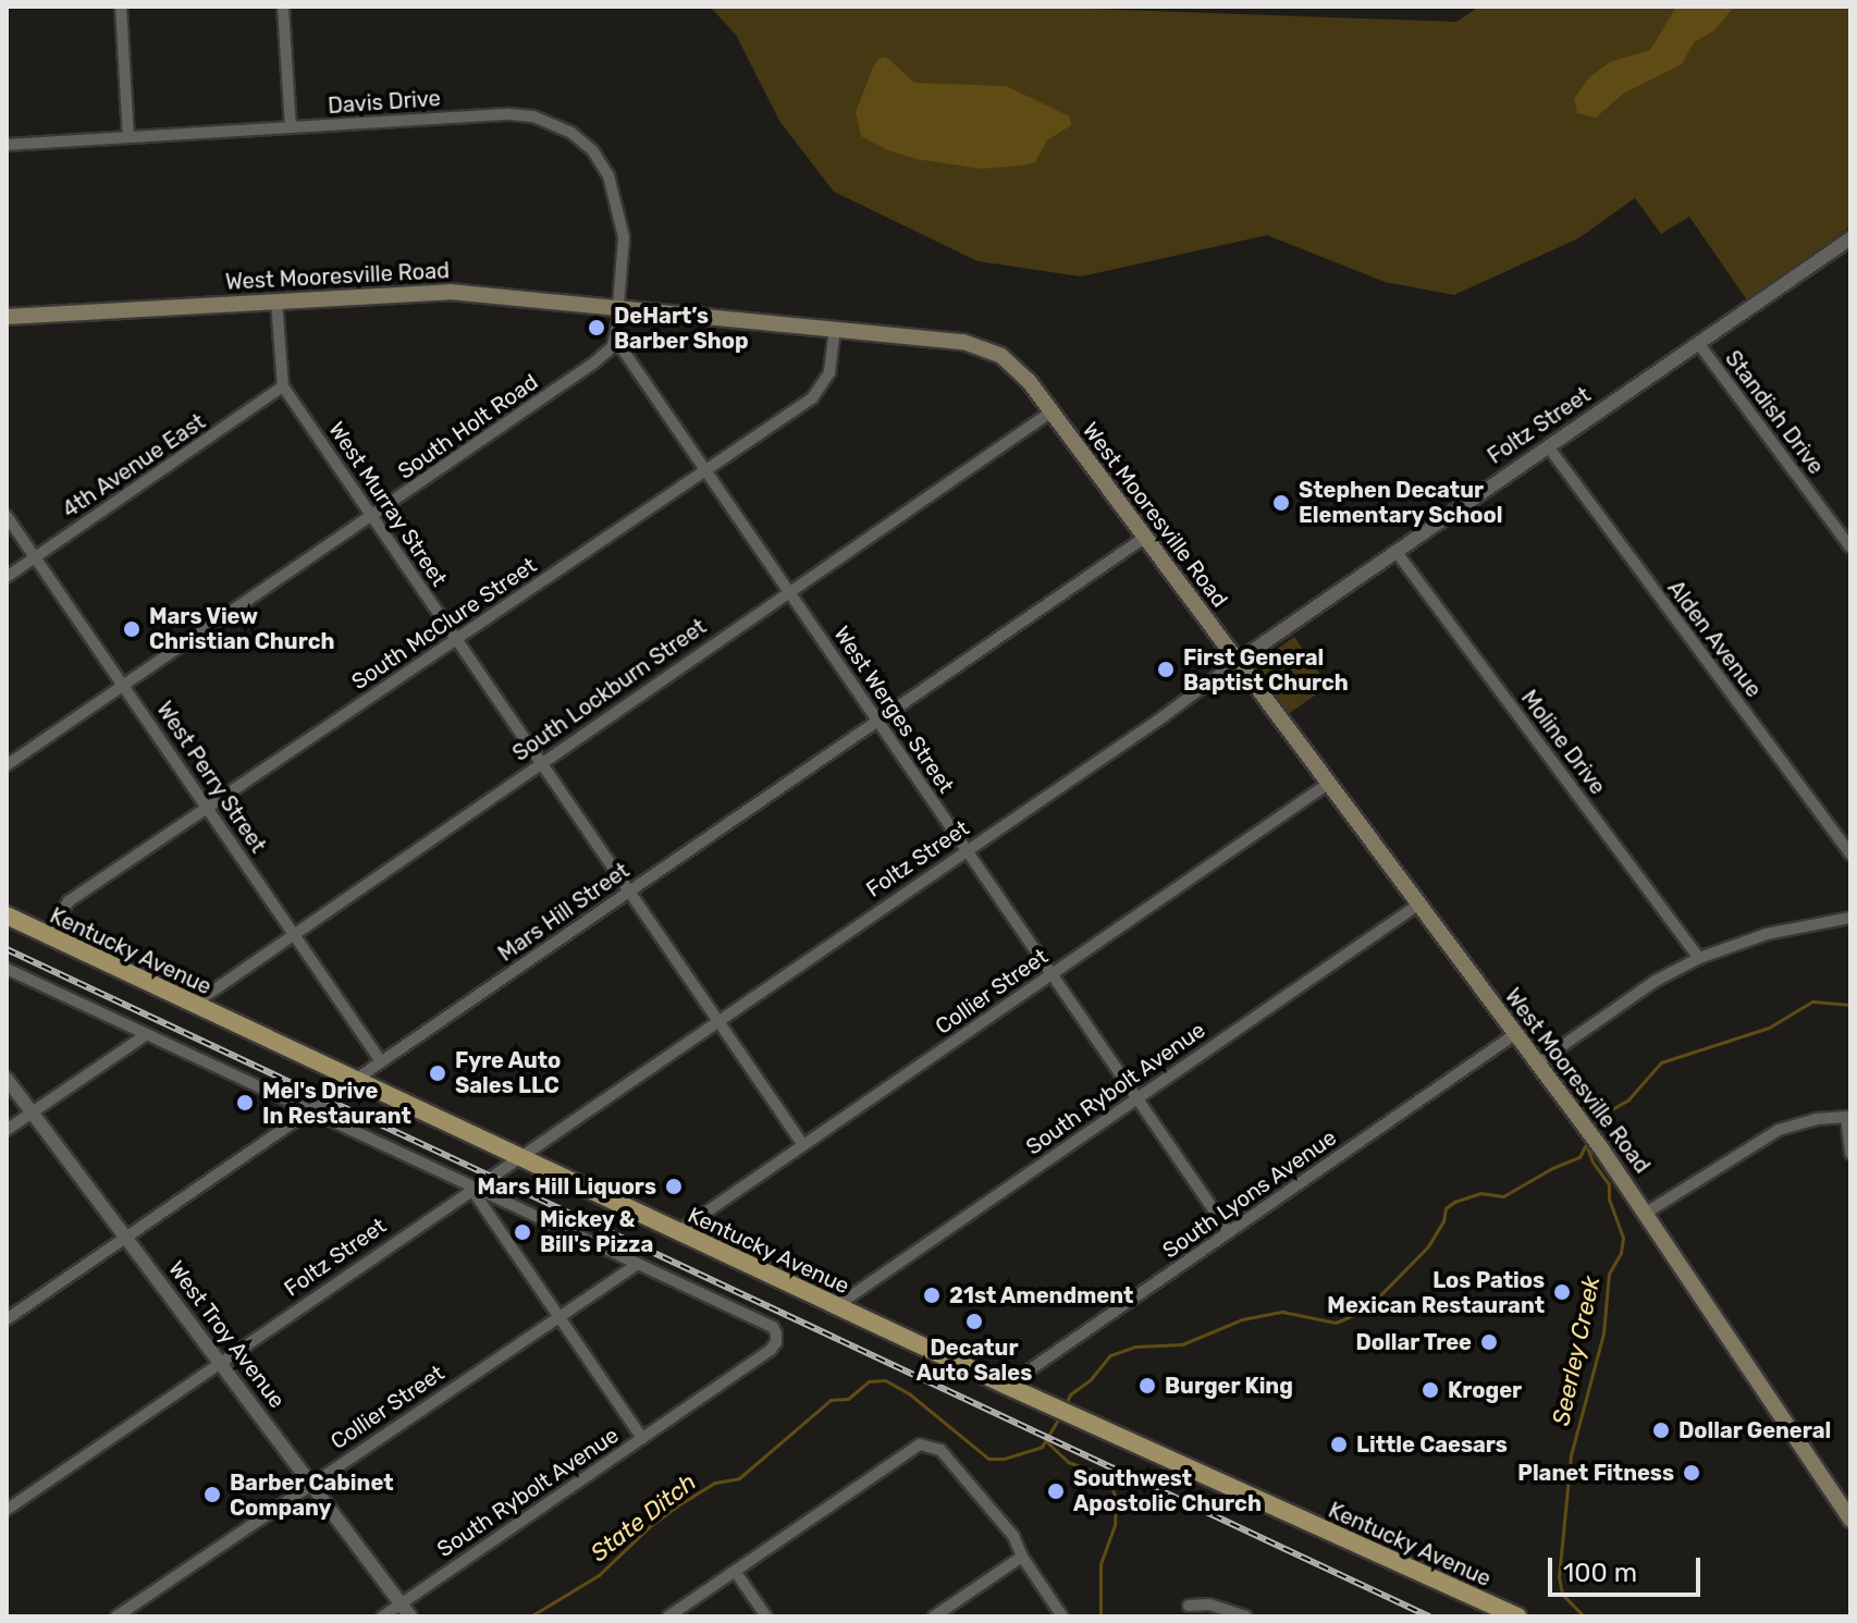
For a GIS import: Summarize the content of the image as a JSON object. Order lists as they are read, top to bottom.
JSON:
{
  "streets": {
    "main road": ["West Mooresville Road", "Kentucky Avenue"],
    "street": [
      "Davis Drive",
      "Standish Drive",
      "Foltz Street",
      "South Holt Road",
      "4th Avenue East",
      "West Murray Street",
      "South McClure Street",
      "Alden Avenue",
      "South Lockburn Street",
      "West Werges Street",
      "Moline Drive",
      "West Perry Street",
      "Mars Hill Street",
      "Collier Street",
      "South Rybolt Avenue",
      "South Lyons Avenue",
      "West Troy Avenue"
    ]
  },
  "crossings": [
    ["Davis Drive", "West Mooresville Road"],
    ["West Mooresville Road", "Foltz Street"],
    ["West Mooresville Road", "West Murray Street"],
    ["West Mooresville Road", "South McClure Street"],
    ["West Mooresville Road", "South Lockburn Street"],
    ["West Mooresville Road", "Mars Hill Street"],
    ["West Mooresville Road", "Collier Street"],
    ["West Mooresville Road", "South Rybolt Avenue"],
    ["West Mooresville Road", "South Lyons Avenue"],
    ["Standish Drive", "Foltz Street"],
    ["Foltz Street", "West Murray Street"],
    ["Foltz Street", "Alden Avenue"],
    ["Foltz Street", "West Werges Street"],
    ["Foltz Street", "Moline Drive"],
    ["Foltz Street", "Kentucky Avenue"],
    ["Foltz Street", "West Troy Avenue"],
    ["South Holt Road", "West Murray Street"],
    ["South Holt Road", "West Werges Street"],
    ["South Holt Road", "West Perry Street"],
    ["4th Avenue East", "West Murray Street"],
    ["4th Avenue East", "West Perry Street"],
    ["West Murray Street", "South McClure Street"],
    ["West Murray Street", "South Lockburn Street"],
    ["West Murray Street", "Mars Hill Street"],
    ["West Murray Street", "Collier Street"],
    ["South McClure Street", "West Werges Street"],
    ["South McClure Street", "West Perry Street"],
    ["South McClure Street", "Kentucky Avenue"],
    ["South Lockburn Street", "West Werges Street"],
    ["South Lockburn Street", "West Perry Street"],
    ["South Lockburn Street", "Kentucky Avenue"],
    ["West Werges Street", "Mars Hill Street"],
    ["West Werges Street", "Collier Street"],
    ["West Werges Street", "South Rybolt Avenue"],
    ["West Werges Street", "South Lyons Avenue"],
    ["West Perry Street", "Mars Hill Street"],
    ["Mars Hill Street", "Kentucky Avenue"],
    ["Mars Hill Street", "West Troy Avenue"],
    ["Kentucky Avenue", "Collier Street"],
    ["Kentucky Avenue", "South Rybolt Avenue"],
    ["Kentucky Avenue", "South Lyons Avenue"],
    ["Collier Street", "South Rybolt Avenue"],
    ["Collier Street", "West Troy Avenue"],
    ["South Rybolt Avenue", "West Troy Avenue"]
  ],
  "water": ["Seerley Creek", "State Ditch"],
  "places": [
    "DeHart’s Barber Shop",
    "Stephen Decatur Elementary School",
    "Mars View Christian Church",
    "First General Baptist Church",
    "Fyre Auto Sales LLC",
    "Mel's Drive In Restaurant",
    "Mars Hill Liquors",
    "Mickey & Bill's Pizza",
    "Los Patios Mexican Restaurant",
    "21st Amendment",
    "Decatur Auto Sales",
    "Dollar Tree",
    "Burger King",
    "Kroger",
    "Dollar General",
    "Little Caesars",
    "Planet Fitness",
    "Southwest Apostolic Church",
    "Barber Cabinet Company"
  ],
  "scale_bar": "100 m"
}
